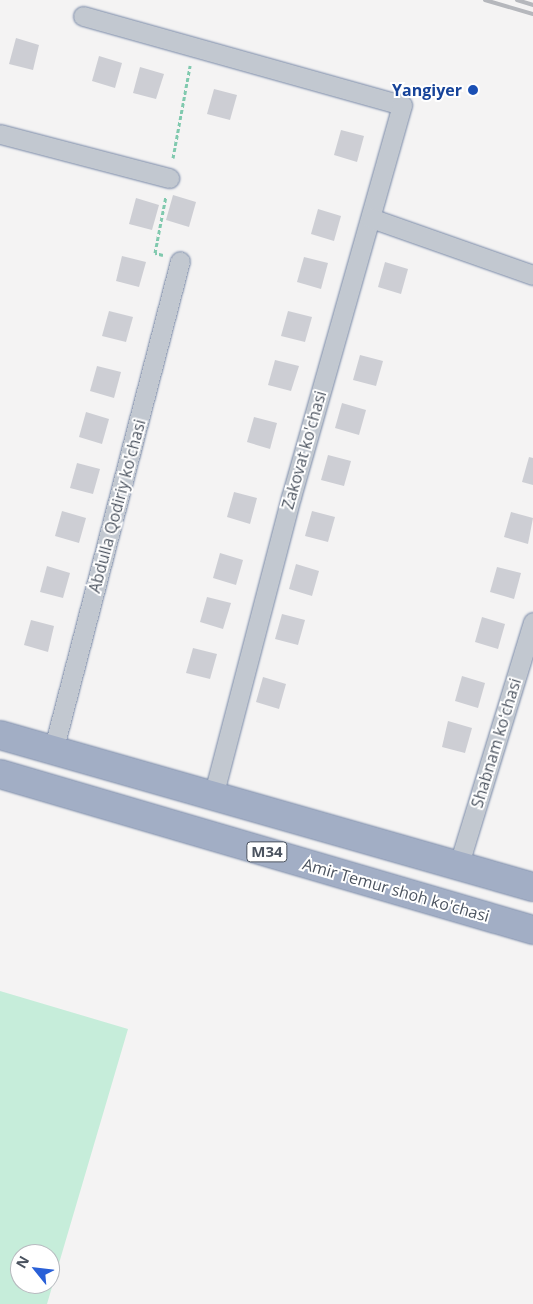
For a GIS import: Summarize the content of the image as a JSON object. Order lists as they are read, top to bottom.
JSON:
{
  "streets": {
    "highway": ["M34", "Amir Temur shoh ko'chasi"],
    "street": ["Zakovat ko'chasi", "Abdulla Qodiriy ko'chasi", "Shabnam koʻchasi"]
  },
  "crossings": [
    ["Zakovat ko'chasi", "M34"],
    ["Abdulla Qodiriy ko'chasi", "M34"],
    ["Shabnam koʻchasi", "M34"]
  ],
  "places": ["Yangiyer"],
  "north": "top left"
}
